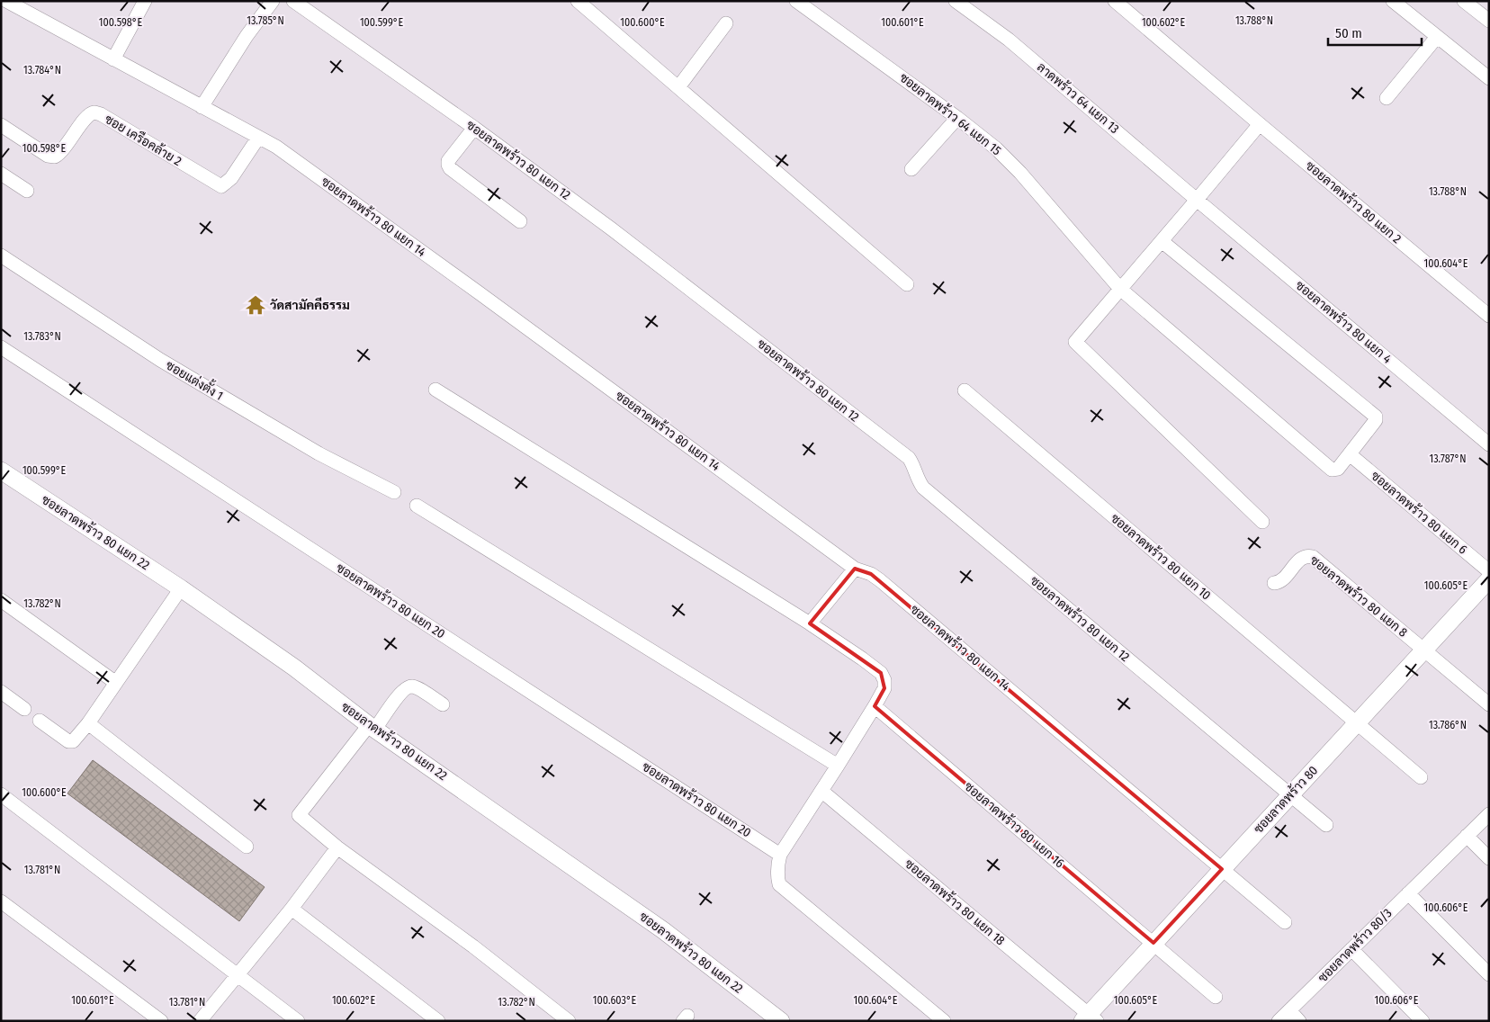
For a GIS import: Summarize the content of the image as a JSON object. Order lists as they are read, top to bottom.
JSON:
{
  "streets": {
    "street": [
      "ลาดพร้าว 64 แยก 13",
      "ซอยลาดพร้าว 64 แยก 15",
      "ซอย เครือคล้าย 2",
      "ซอยลาดพร้าว 80 แยก 12",
      "ซอยลาดพร้าว 80 แยก 2",
      "ซอยลาดพร้าว 80 แยก 14",
      "ซอยลาดพร้าว 80 แยก 4",
      "ซอยแต่งตั้ง 1",
      "ซอยลาดพร้าว 80 แยก 6",
      "ซอยลาดพร้าว 80 แยก 22",
      "ซอยลาดพร้าว 80 แยก 10",
      "ซอยลาดพร้าว 80 แยก 8",
      "ซอยลาดพร้าว 80 แยก 20",
      "ซอยลาดพร้าว 80",
      "ซอยลาดพร้าว 80 แยก 16",
      "ซอยลาดพร้าว 80 แยก 18",
      "ซอยลาดพร้าว 80/3"
    ]
  },
  "crossings": [
    ["ลาดพร้าว 64 แยก 13", "ซอยลาดพร้าว 80 แยก 4"],
    ["ซอยลาดพร้าว 64 แยก 15", "ซอยลาดพร้าว 80 แยก 6"],
    ["ซอย เครือคล้าย 2", "ซอยลาดพร้าว 80 แยก 14"],
    ["ซอยลาดพร้าว 80 แยก 12", "ซอยลาดพร้าว 80"],
    ["ซอยลาดพร้าว 80 แยก 14", "ซอยลาดพร้าว 80"],
    ["ซอยลาดพร้าว 80 แยก 10", "ซอยลาดพร้าว 80"],
    ["ซอยลาดพร้าว 80 แยก 8", "ซอยลาดพร้าว 80"],
    ["ซอยลาดพร้าว 80", "ซอยลาดพร้าว 80 แยก 16"],
    ["ซอยลาดพร้าว 80", "ซอยลาดพร้าว 80 แยก 18"]
  ],
  "places": {
    "temple": ["วัดสามัคคีธรรม"]
  },
  "scale_bar": "50 m",
  "coordinates": [
    "13.788°N",
    "13.785°N",
    "100.598°E",
    "100.600°E",
    "100.601°E",
    "100.602°E",
    "100.599°E",
    "13.784°N",
    "100.604°E",
    "13.783°N",
    "13.787°N",
    "100.605°E",
    "13.782°N",
    "13.786°N",
    "13.781°N",
    "100.606°E",
    "100.603°E"
  ]
}
